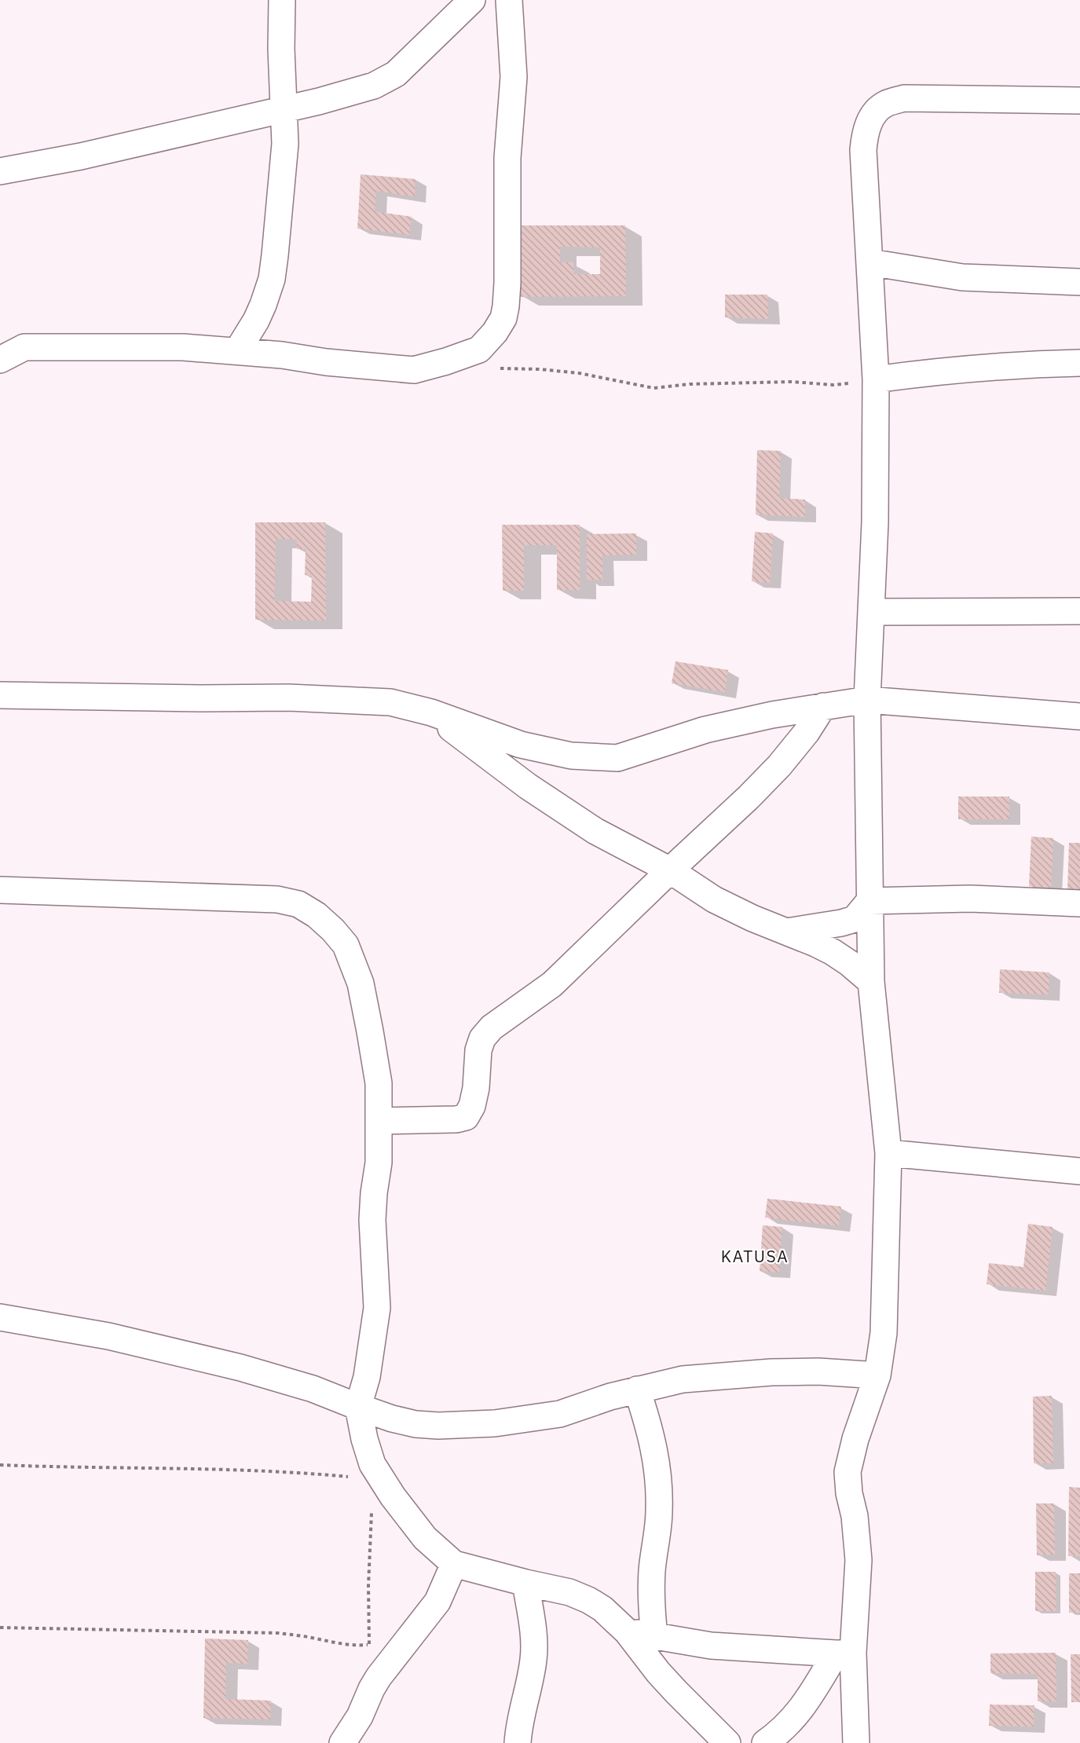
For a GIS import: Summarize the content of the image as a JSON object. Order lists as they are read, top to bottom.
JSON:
{
  "districts": ["KATUSA"]
}
